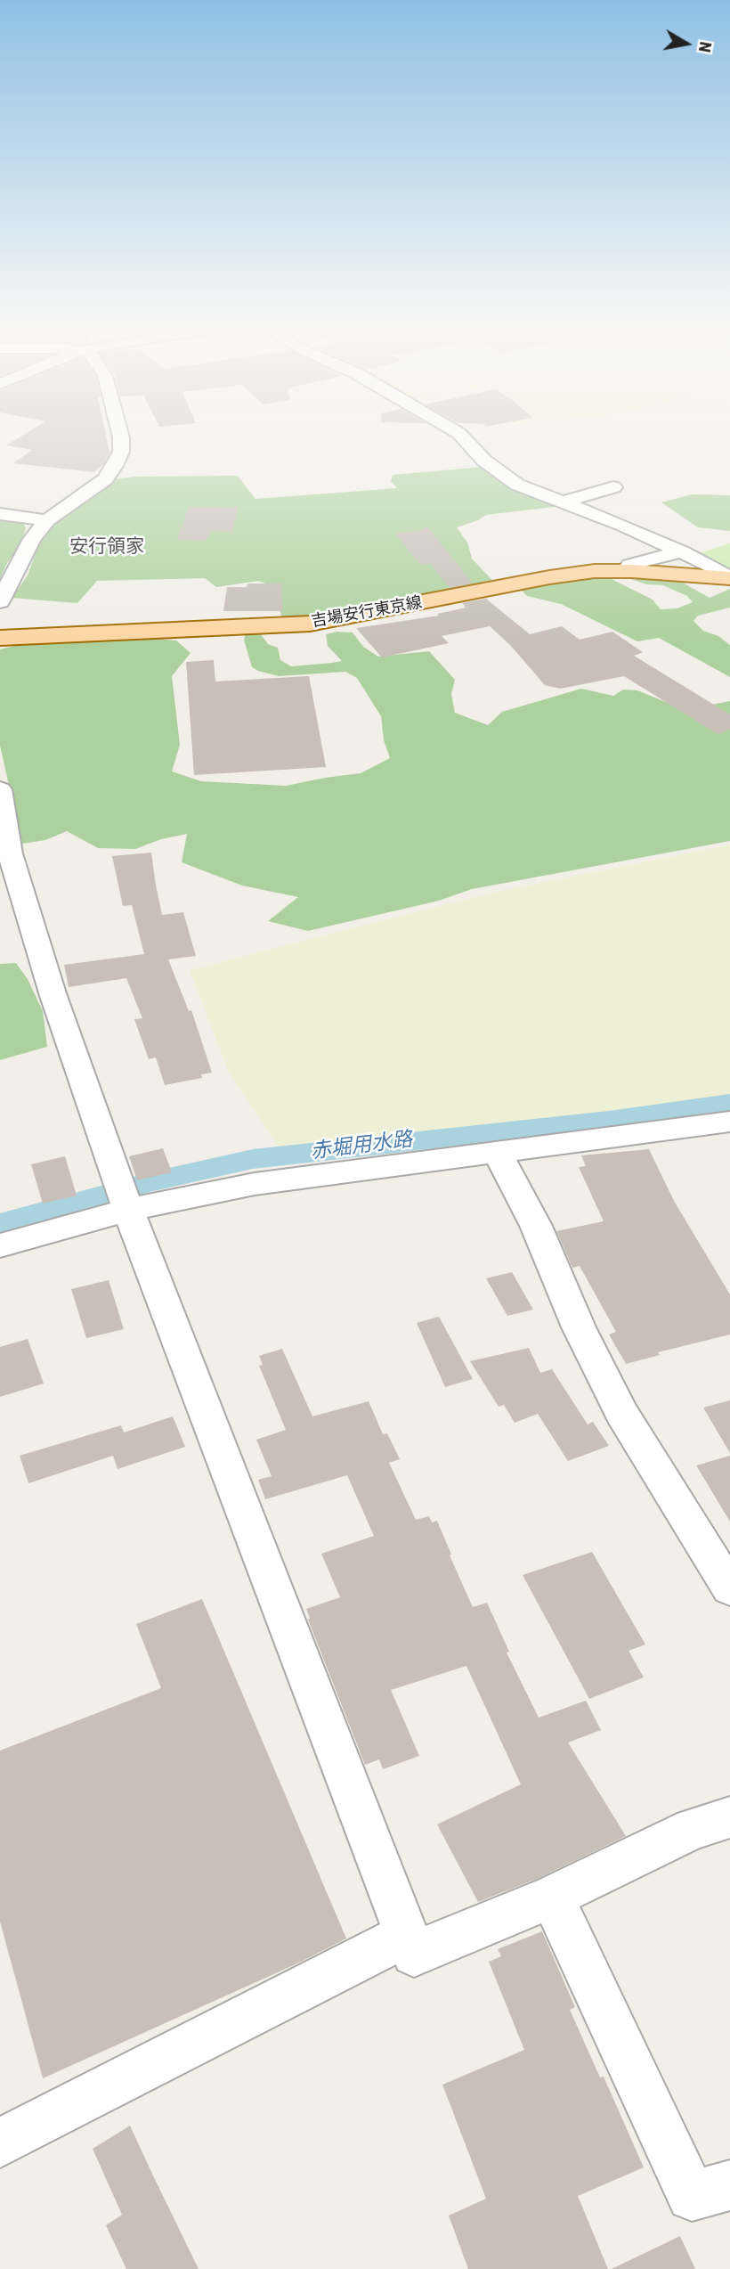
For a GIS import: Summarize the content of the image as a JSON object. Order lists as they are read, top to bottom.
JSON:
{
  "streets": {
    "main road": ["吉場安行東京線"]
  },
  "districts": ["安行領家"],
  "water": ["赤堀用水路"],
  "north": "right"
}
